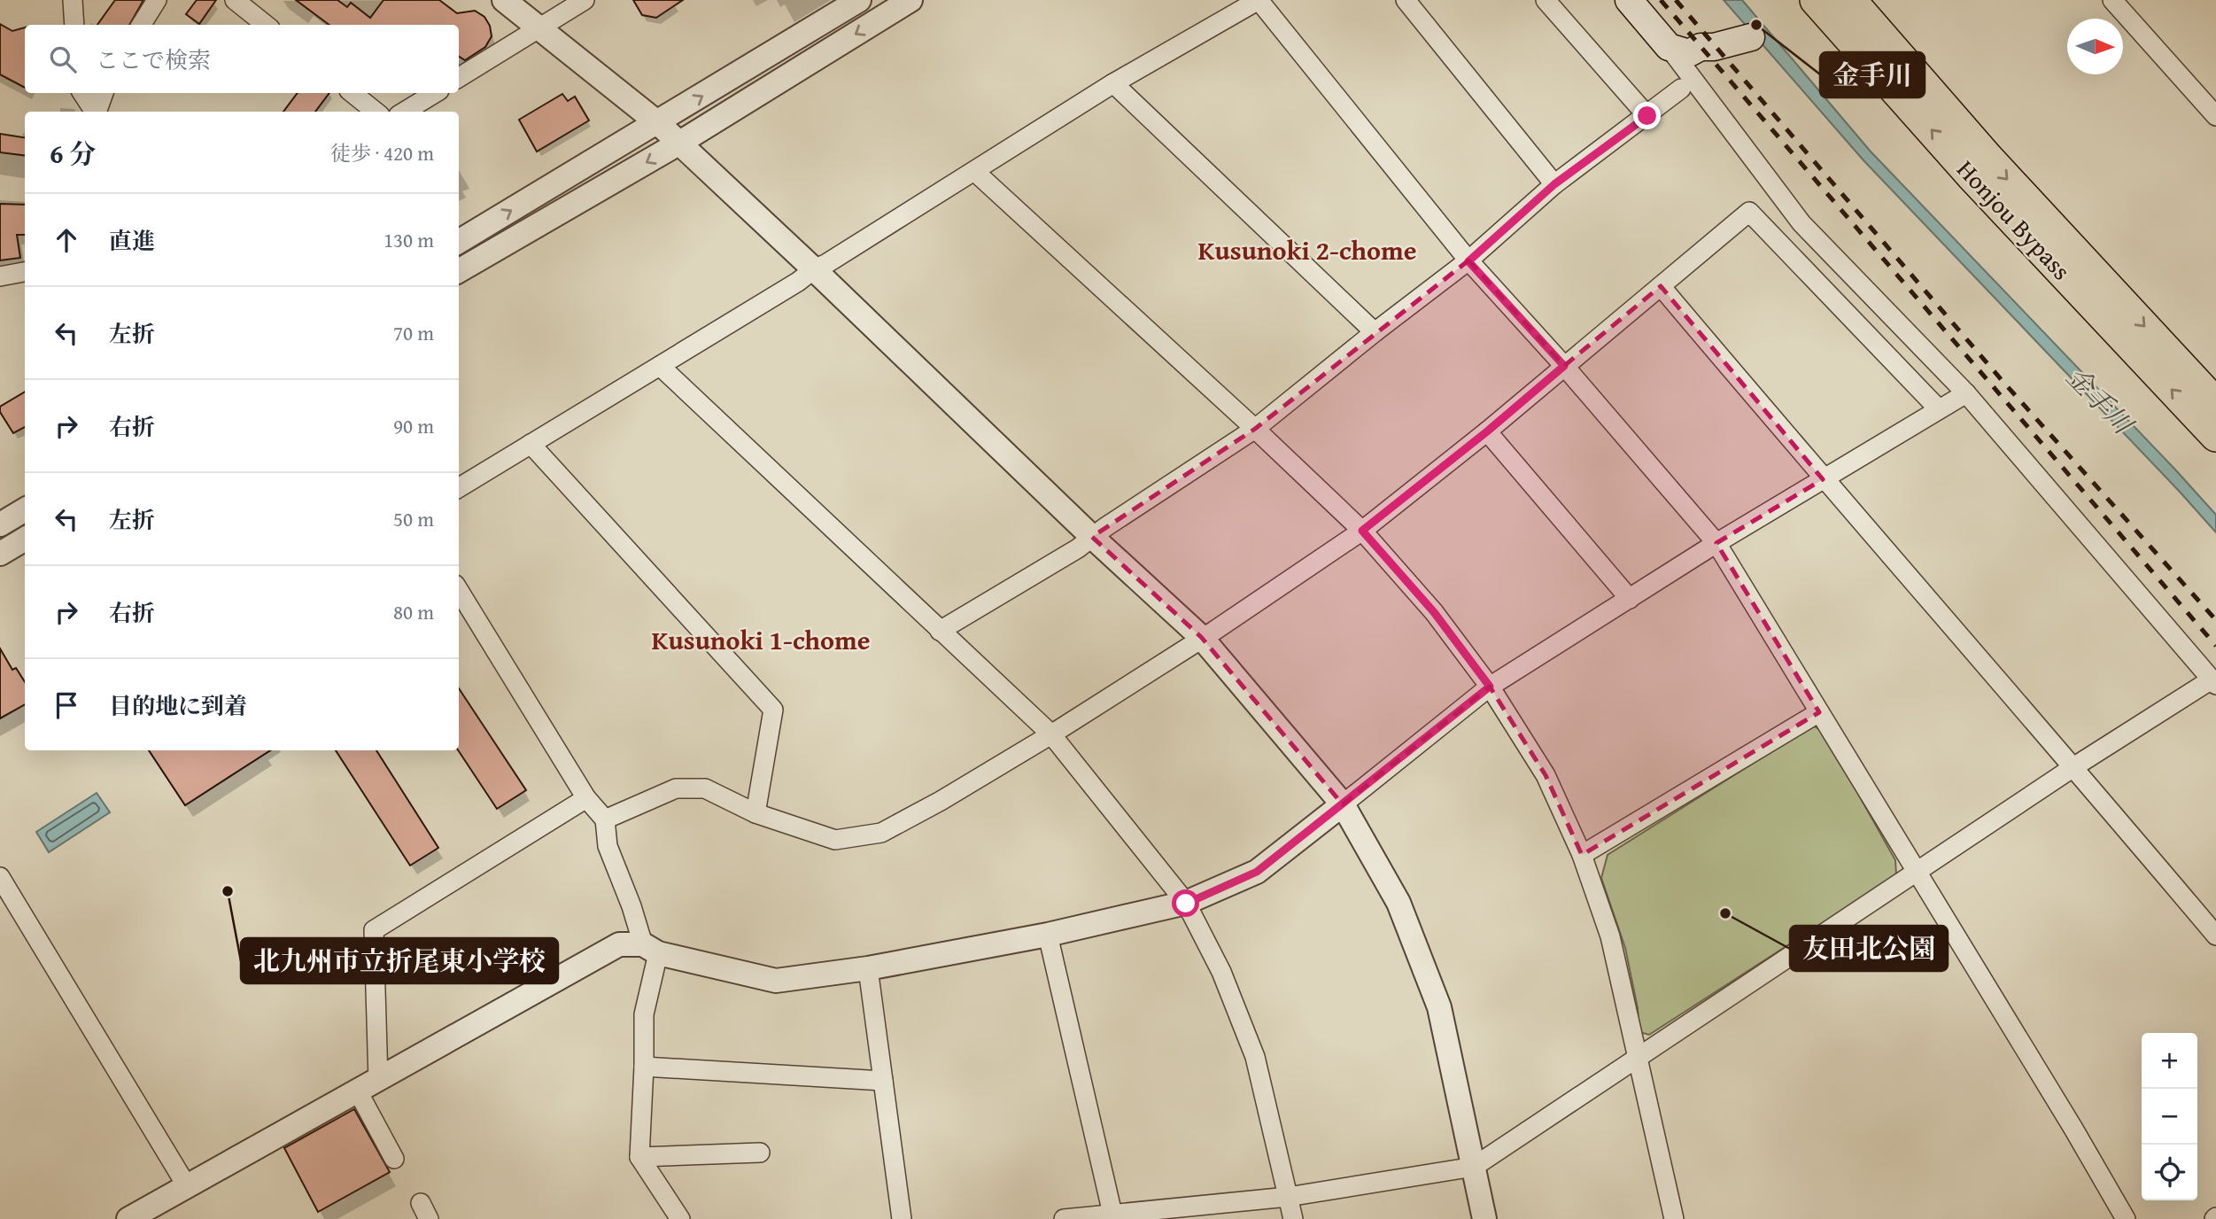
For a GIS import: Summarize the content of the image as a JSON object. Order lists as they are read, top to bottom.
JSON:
{
  "streets": {
    "highway": ["Honjou Bypass"]
  },
  "districts": ["Kusunoki 2-chome", "Kusunoki 1-chome"],
  "water": ["金手川"],
  "places": ["金手川", "北九州市立折尾東小学校", "友田北公園"],
  "north": "right",
  "page": {
    "search": "ここで検索",
    "heading": ["6 分", "徒歩 · 420 m"],
    "list": [
      ["直進", "130 m"],
      ["左折", "70 m"],
      ["右折", "90 m"],
      ["左折", "50 m"],
      ["右折", "80 m"],
      "目的地に到着"
    ],
    "map_buttons": ["+", "−"]
  }
}
